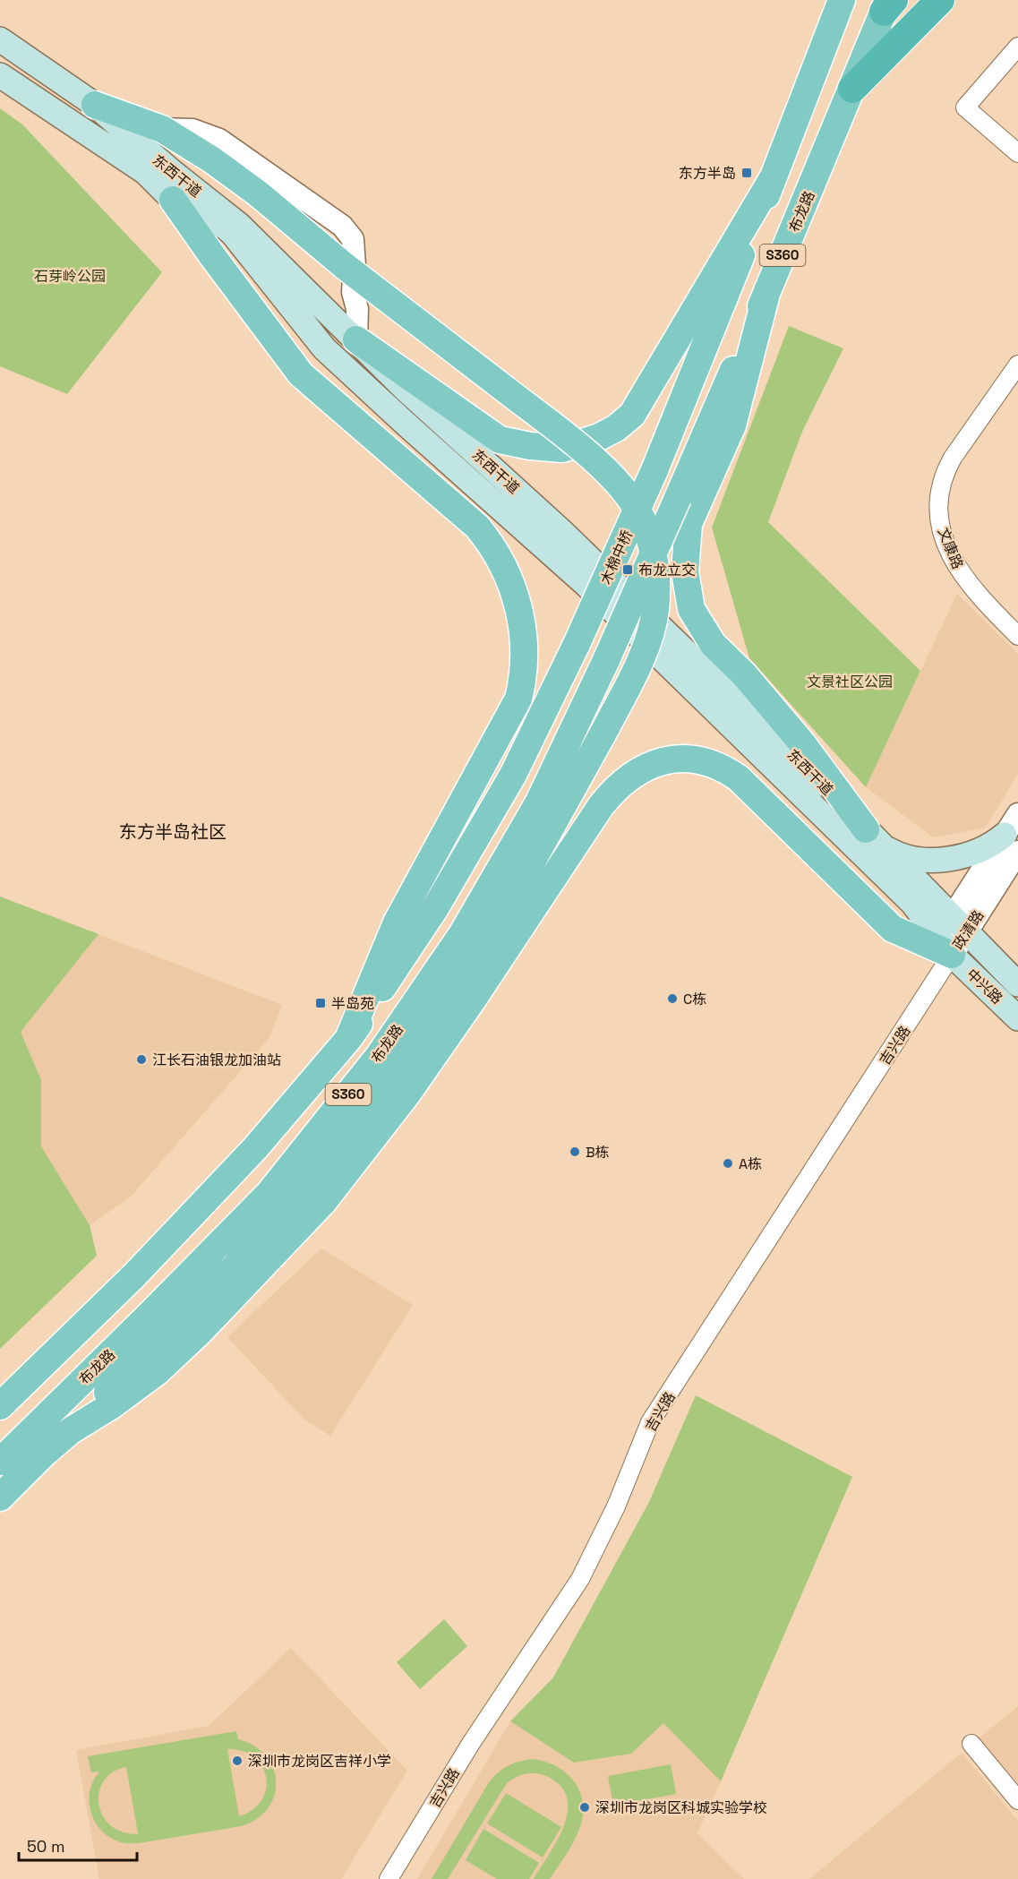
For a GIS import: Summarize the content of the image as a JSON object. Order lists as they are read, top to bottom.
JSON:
{
  "streets": {
    "main road": [
      "东西干道",
      "布龙路",
      "S360",
      "木棉中桥",
      "中兴路"
    ],
    "street": ["文康路", "政清路", "吉兴路"]
  },
  "crossings": [
    ["东西干道", "政清路"],
    ["东西干道", "中兴路"],
    ["东西干道", "吉兴路"],
    ["S360", "木棉中桥"],
    ["政清路", "中兴路"],
    ["政清路", "吉兴路"],
    ["中兴路", "吉兴路"]
  ],
  "districts": ["东方半岛社区"],
  "parks": ["石芽岭公园", "文景社区公园"],
  "places": {
    "transit": ["东方半岛", "布龙立交", "半岛苑"],
    "other": [
      "C栋",
      "江长石油银龙加油站",
      "B栋",
      "A栋",
      "深圳市龙岗区吉祥小学",
      "深圳市龙岗区科城实验学校"
    ]
  },
  "scale_bar": "50 m"
}
